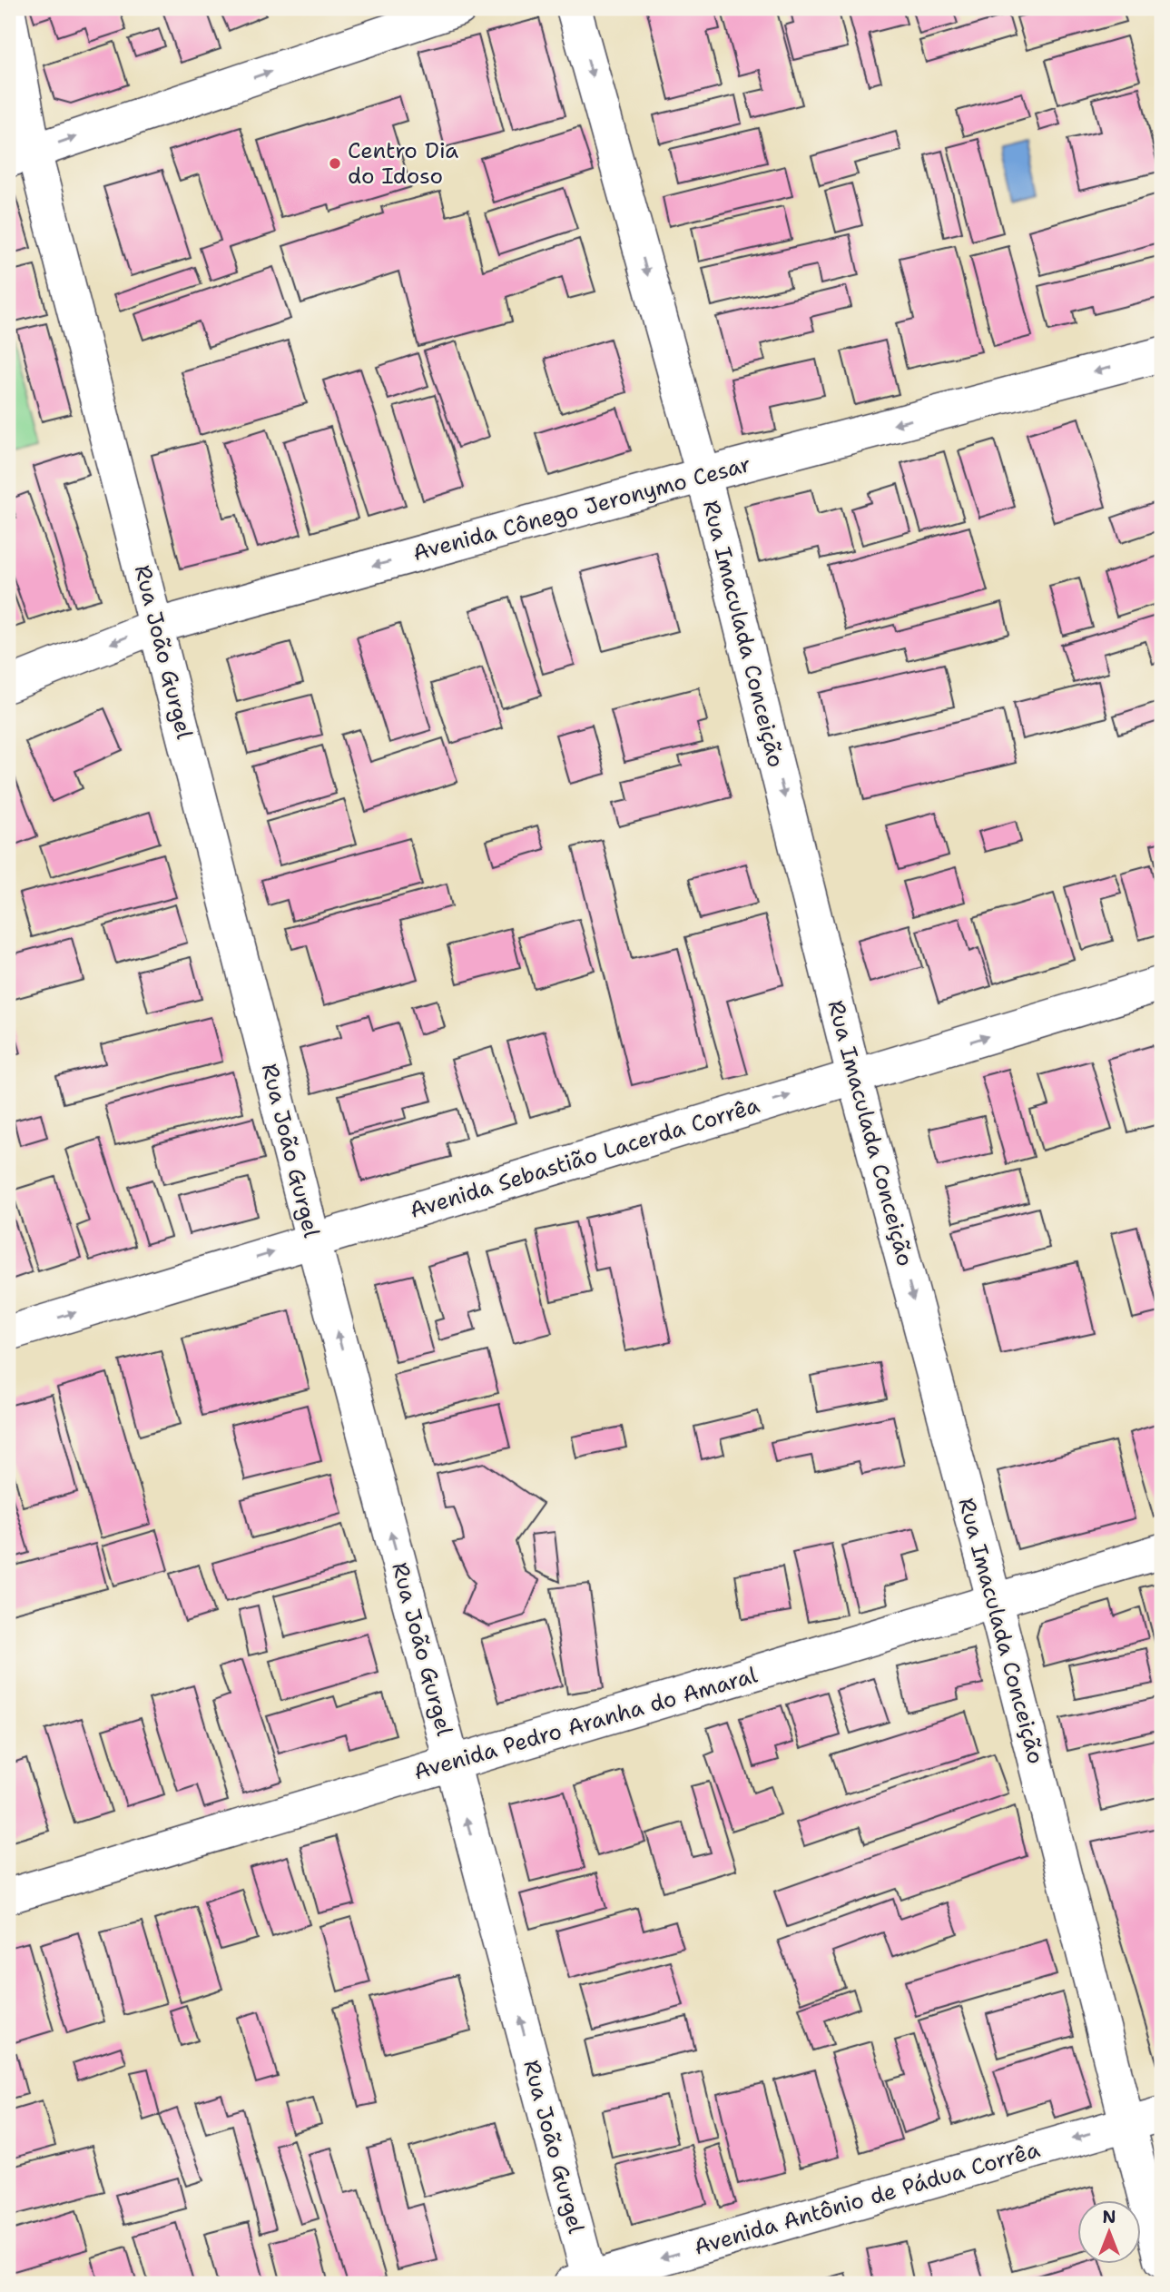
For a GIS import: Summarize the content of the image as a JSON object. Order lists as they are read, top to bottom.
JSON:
{
  "streets": {
    "street": [
      "Avenida Cônego Jeronymo Cesar",
      "Rua Imaculada Conceição",
      "Rua João Gurgel",
      "Avenida Sebastião Lacerda Corrêa",
      "Avenida Pedro Aranha do Amaral",
      "Avenida Antônio de Pádua Corrêa"
    ]
  },
  "crossings": [
    ["Avenida Cônego Jeronymo Cesar", "Rua Imaculada Conceição"],
    ["Avenida Cônego Jeronymo Cesar", "Rua João Gurgel"],
    ["Rua Imaculada Conceição", "Avenida Sebastião Lacerda Corrêa"],
    ["Rua Imaculada Conceição", "Avenida Pedro Aranha do Amaral"],
    ["Rua Imaculada Conceição", "Avenida Antônio de Pádua Corrêa"],
    ["Rua João Gurgel", "Avenida Sebastião Lacerda Corrêa"],
    ["Rua João Gurgel", "Avenida Pedro Aranha do Amaral"],
    ["Rua João Gurgel", "Avenida Antônio de Pádua Corrêa"]
  ],
  "one_way": [
    "Avenida Cônego Jeronymo Cesar",
    "Rua Imaculada Conceição",
    "Rua João Gurgel",
    "Avenida Sebastião Lacerda Corrêa",
    "Avenida Antônio de Pádua Corrêa"
  ],
  "places": ["Centro Dia do Idoso"],
  "north": "top"
}
